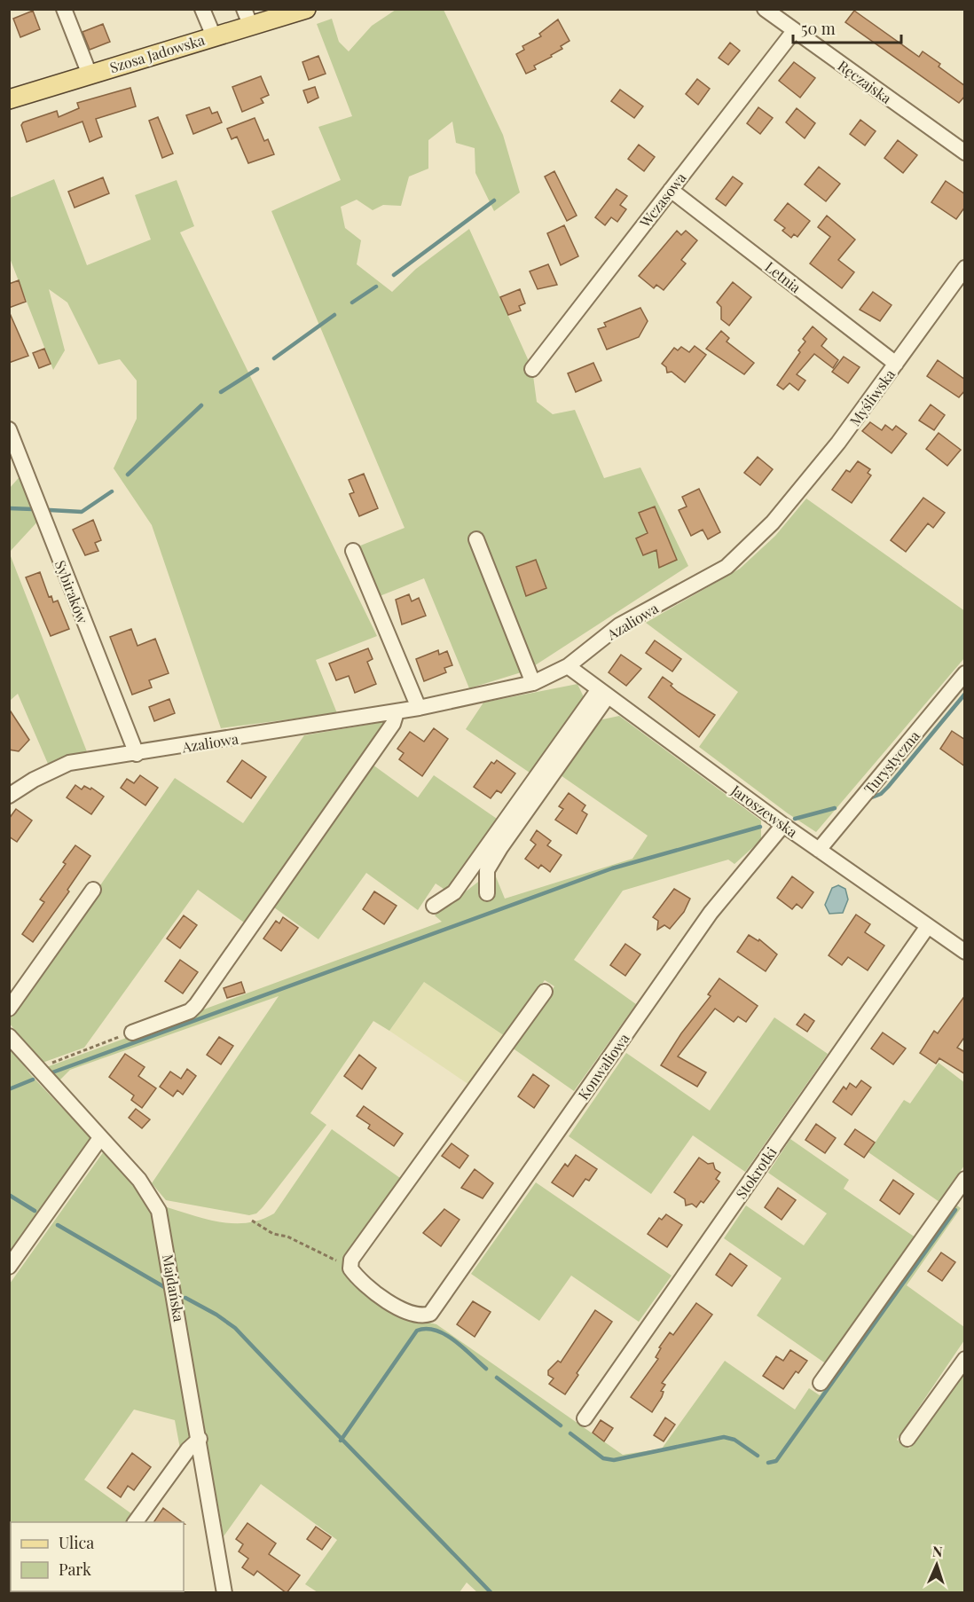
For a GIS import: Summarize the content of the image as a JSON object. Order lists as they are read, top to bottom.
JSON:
{
  "streets": {
    "main road": ["Szosa Jadowska"],
    "street": [
      "Ręczajska",
      "Wczasowa",
      "Letnia",
      "Myśliwska",
      "Sybiraków",
      "Azaliowa",
      "Turystyczna",
      "Jaroszewska",
      "Konwaliowa",
      "Stokrotki",
      "Majdańska"
    ]
  },
  "crossings": [
    ["Ręczajska", "Wczasowa"],
    ["Wczasowa", "Letnia"],
    ["Letnia", "Myśliwska"],
    ["Myśliwska", "Azaliowa"],
    ["Sybiraków", "Azaliowa"],
    ["Azaliowa", "Jaroszewska"],
    ["Turystyczna", "Jaroszewska"],
    ["Jaroszewska", "Konwaliowa"],
    ["Jaroszewska", "Stokrotki"]
  ],
  "legend": ["Ulica", "Park"],
  "scale_bar": "50 m",
  "north": "top"
}
